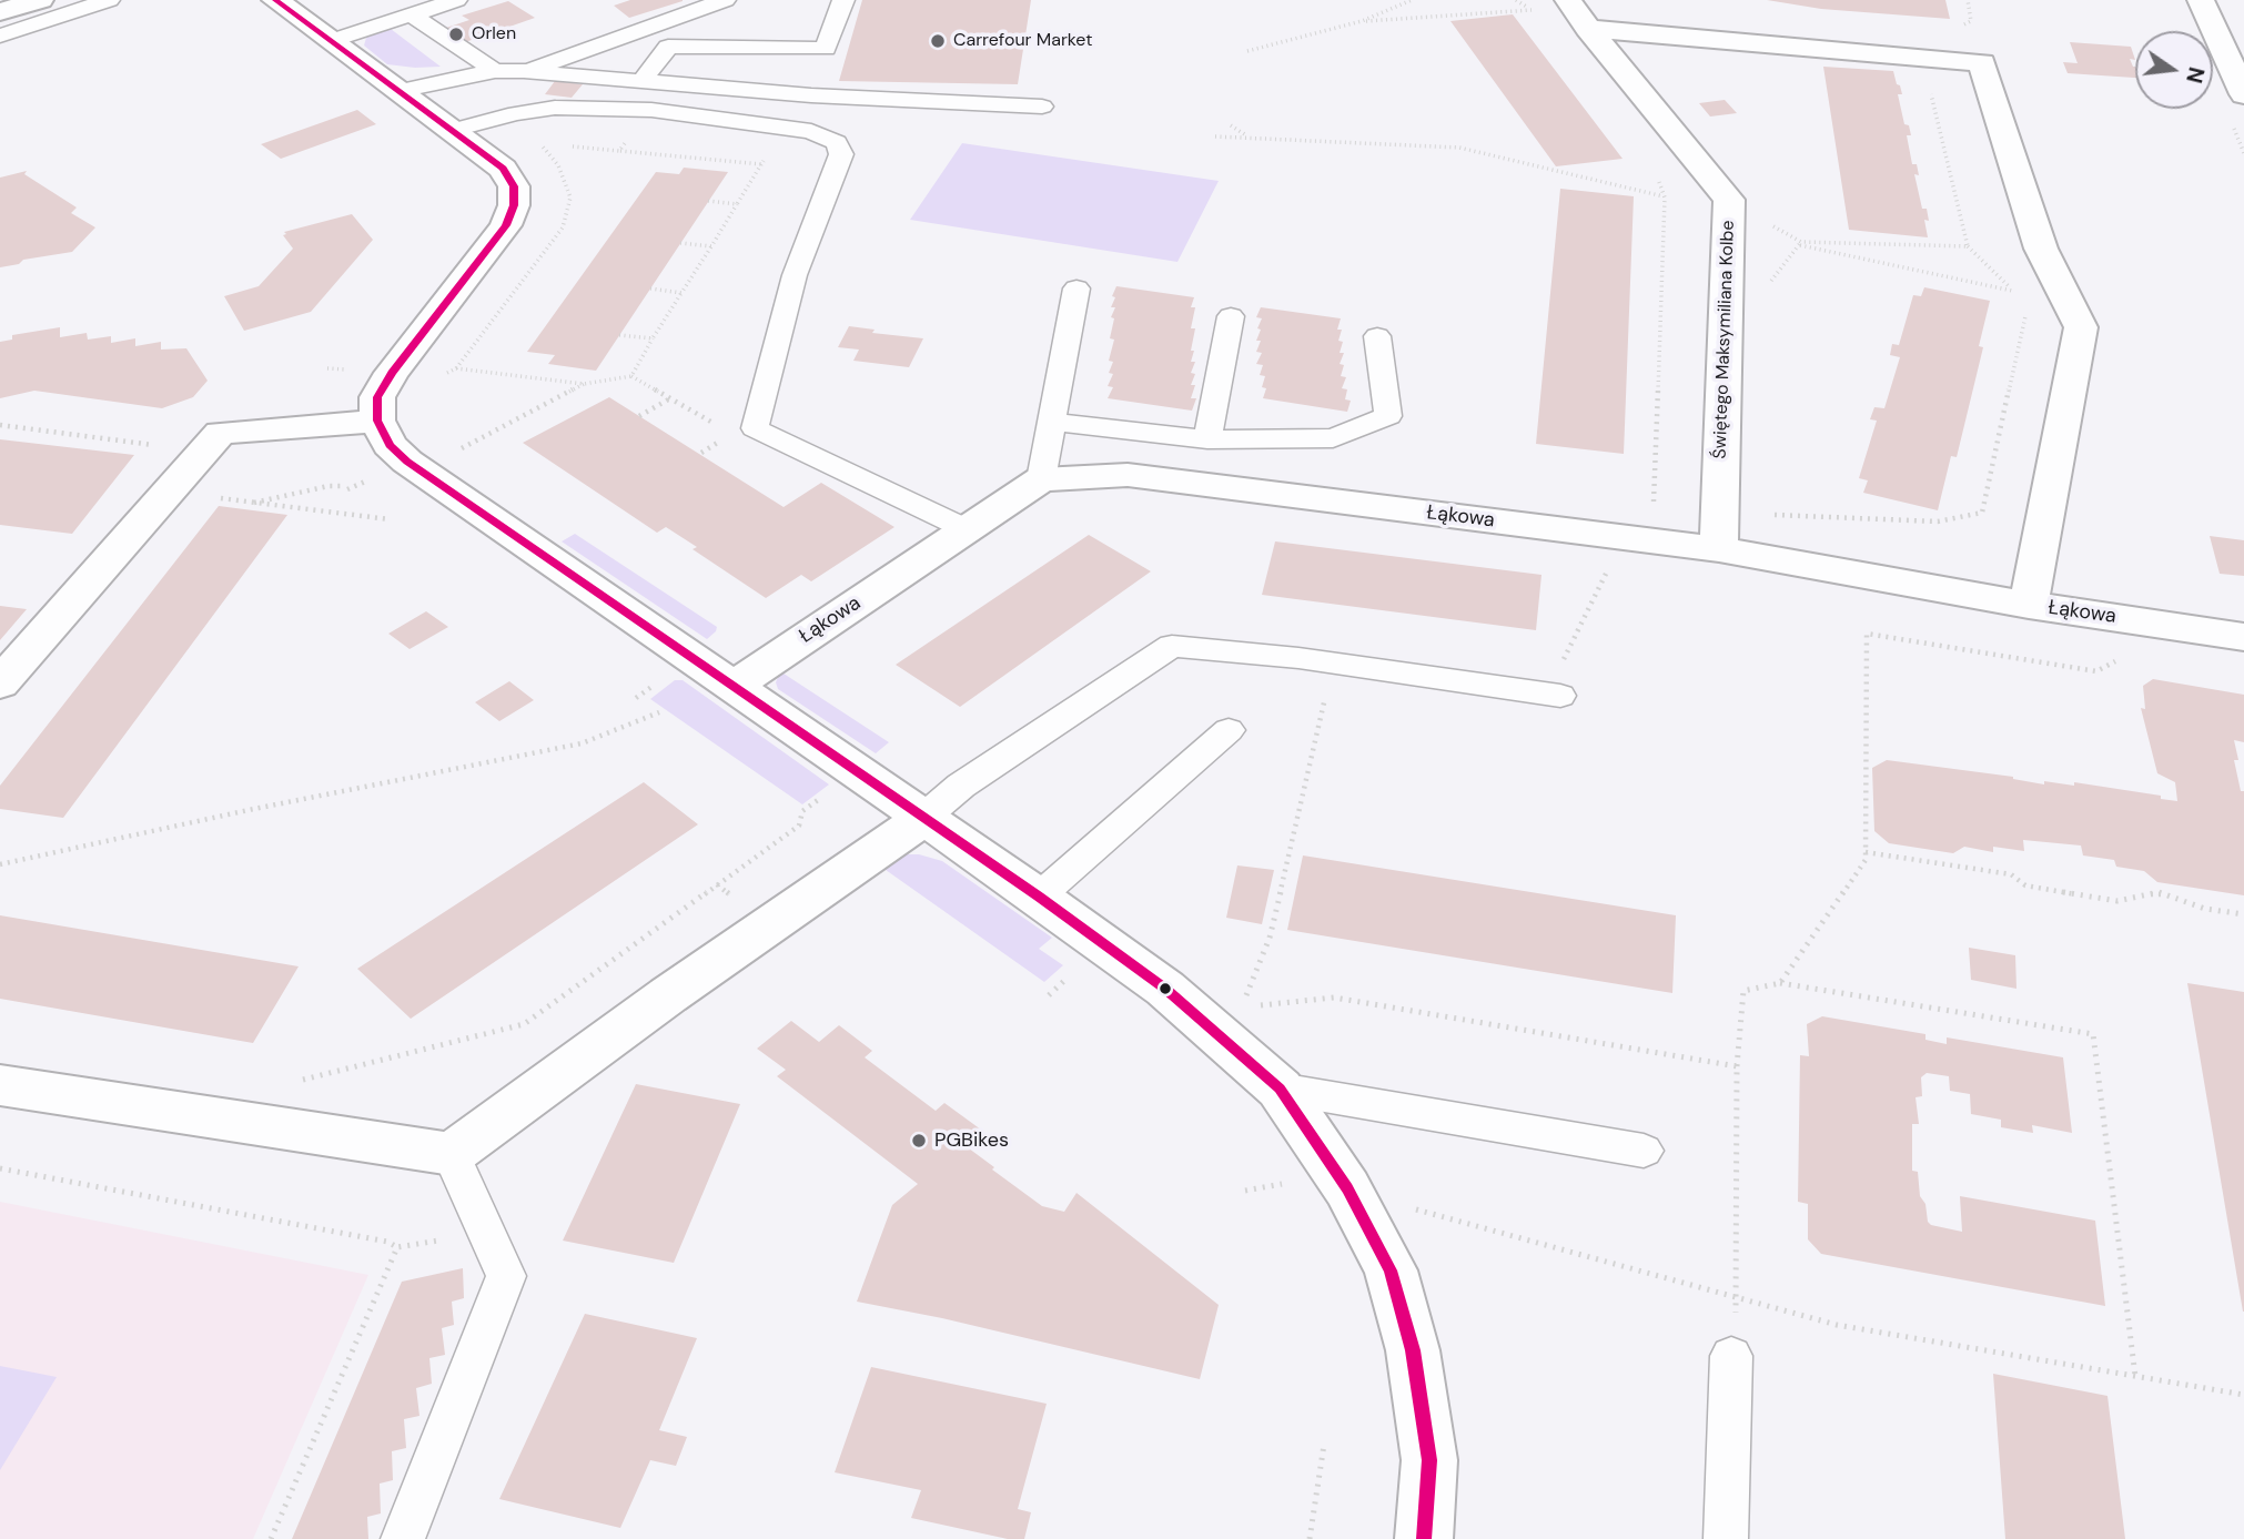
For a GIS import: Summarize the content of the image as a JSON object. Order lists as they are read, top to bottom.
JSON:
{
  "streets": {
    "street": ["Świętego Maksymiliana Kolbe", "Łąkowa"]
  },
  "crossings": [
    ["Świętego Maksymiliana Kolbe", "Łąkowa"]
  ],
  "places": ["Orlen", "Carrefour Market", "PGBikes"],
  "north": "right"
}
